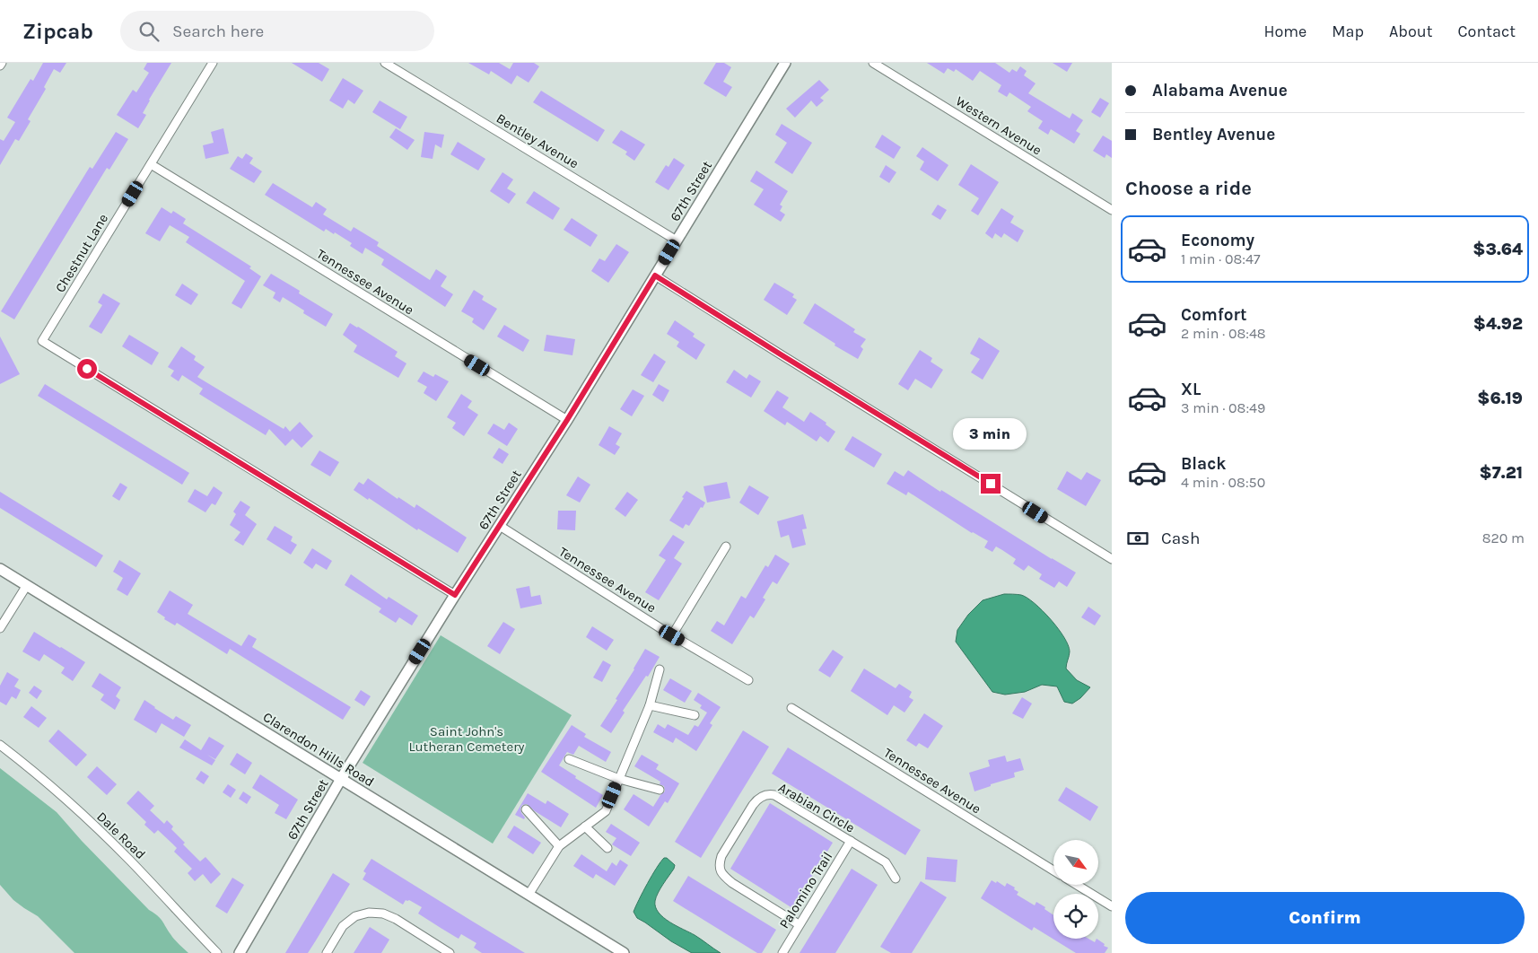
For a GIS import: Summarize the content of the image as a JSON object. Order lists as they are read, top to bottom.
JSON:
{
  "streets": {
    "street": [
      "Western Avenue",
      "Bentley Avenue",
      "67th Street",
      "Chestnut Lane",
      "Tennessee Avenue",
      "Clarendon Hills Road",
      "Arabian Circle",
      "Dale Road",
      "Palomino Trail"
    ]
  },
  "crossings": [
    ["Bentley Avenue", "67th Street"],
    ["67th Street", "Chestnut Lane"],
    ["67th Street", "Tennessee Avenue"],
    ["67th Street", "Clarendon Hills Road"],
    ["Chestnut Lane", "Tennessee Avenue"],
    ["Arabian Circle", "Palomino Trail"]
  ],
  "parks": ["Saint John's Lutheran Cemetery"],
  "north": "bottom right",
  "page": {
    "header": "Zipcab",
    "search": "Search here",
    "nav": [
      "Home",
      "Map",
      "About",
      "Contact"
    ],
    "banner": ["Alabama Avenue", "Bentley Avenue"],
    "heading": "Choose a ride",
    "list": [
      {
        "name": "Economy",
        "note": "1 min · 08:47",
        "value": "$3.64"
      },
      {
        "name": "Comfort",
        "note": "2 min · 08:48",
        "value": "$4.92"
      },
      {
        "name": "XL",
        "note": "3 min · 08:49",
        "value": "$6.19"
      },
      {
        "name": "Black",
        "note": "4 min · 08:50",
        "value": "$7.21"
      }
    ],
    "bubble": "3 min",
    "pay": ["Cash", "820 m"],
    "buttons": "Confirm"
  }
}
